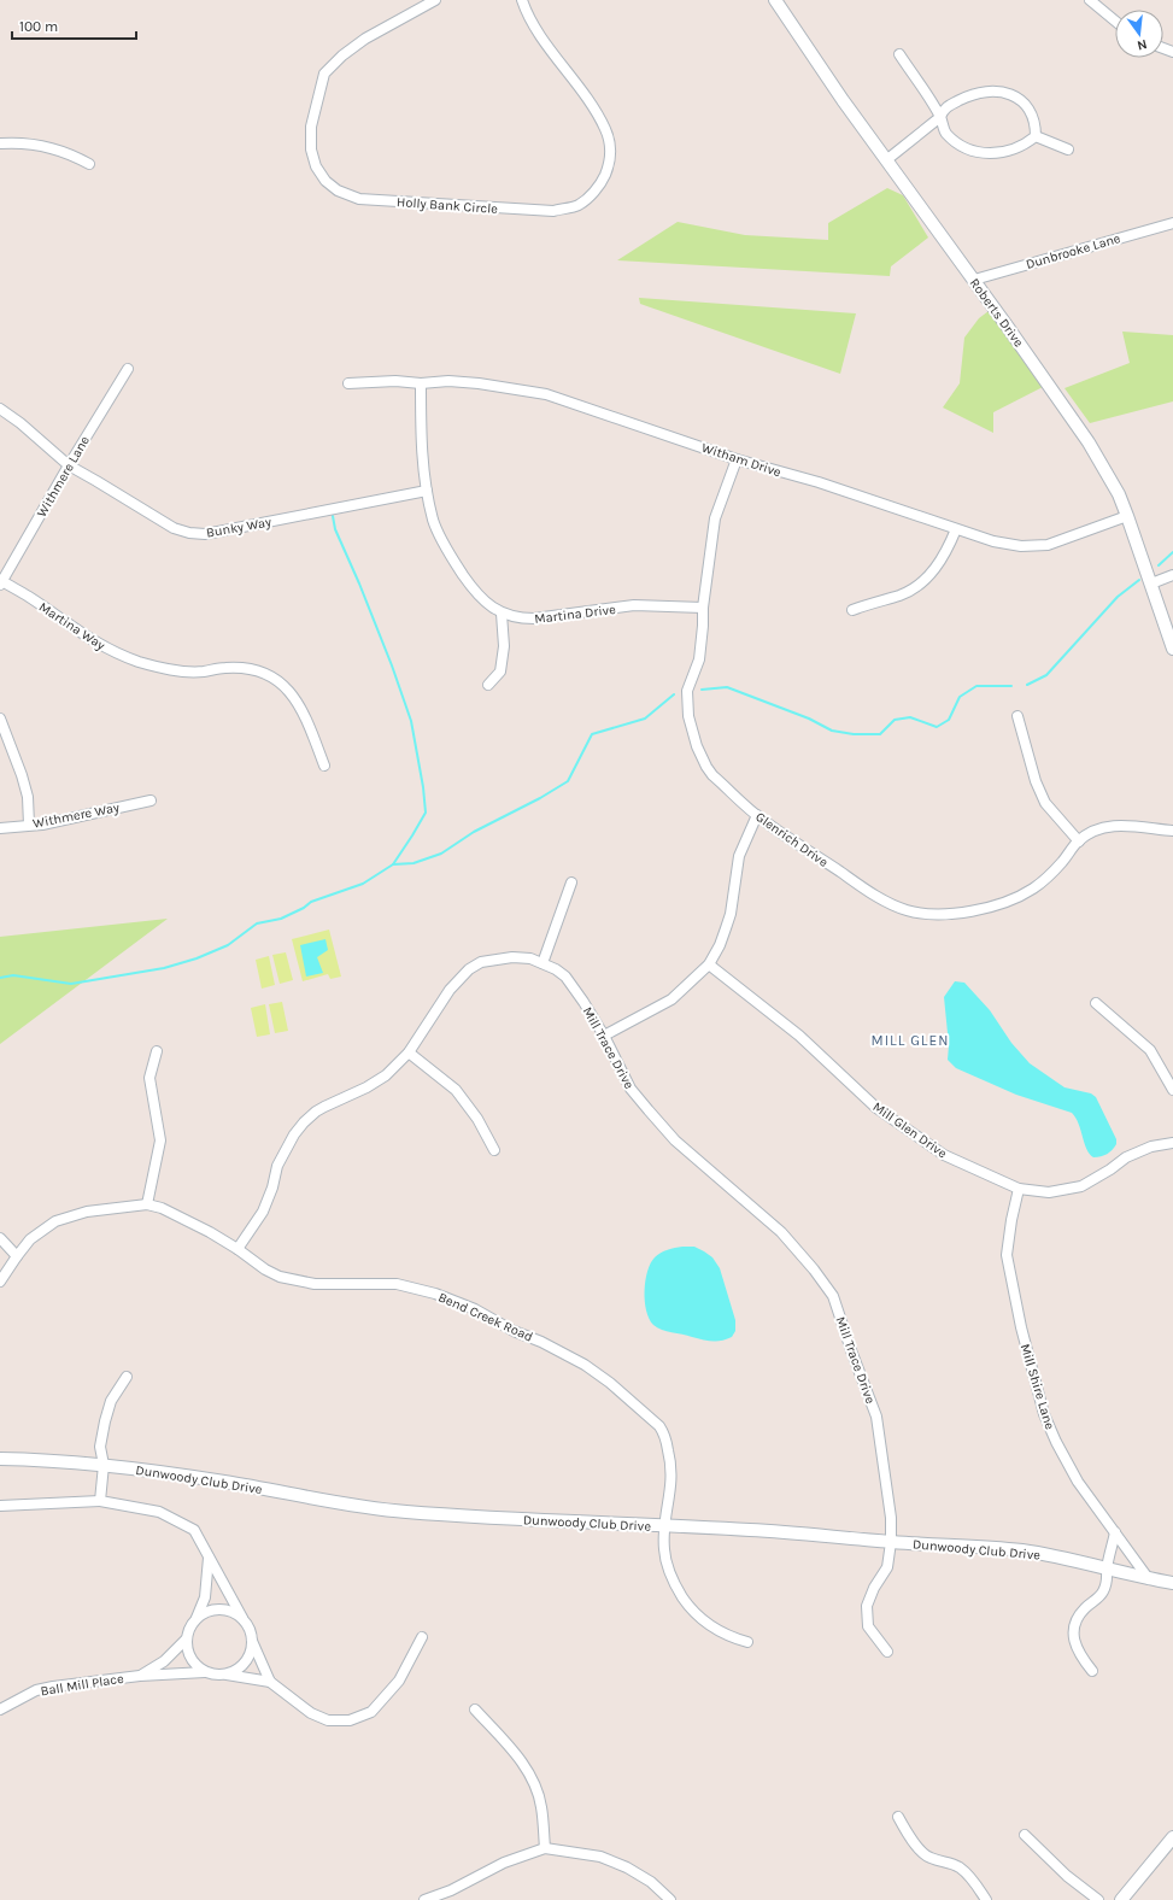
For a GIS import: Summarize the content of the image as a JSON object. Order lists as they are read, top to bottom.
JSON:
{
  "streets": {
    "street": [
      "Holly Bank Circle",
      "Dunbrooke Lane",
      "Roberts Drive",
      "Witham Drive",
      "Withmere Lane",
      "Bunky Way",
      "Martina Drive",
      "Martina Way",
      "Withmere Way",
      "Glenrich Drive",
      "Mill Trace Drive",
      "Mill Glen Drive",
      "Bend Creek Road",
      "Mill Shire Lane",
      "Dunwoody Club Drive",
      "Ball Mill Place"
    ]
  },
  "crossings": [
    ["Dunbrooke Lane", "Roberts Drive"],
    ["Roberts Drive", "Witham Drive"],
    ["Witham Drive", "Martina Drive"],
    ["Witham Drive", "Glenrich Drive"],
    ["Withmere Lane", "Bunky Way"],
    ["Withmere Lane", "Martina Way"],
    ["Bunky Way", "Martina Drive"],
    ["Martina Drive", "Glenrich Drive"],
    ["Mill Trace Drive", "Bend Creek Road"],
    ["Mill Trace Drive", "Dunwoody Club Drive"],
    ["Mill Glen Drive", "Mill Shire Lane"],
    ["Bend Creek Road", "Dunwoody Club Drive"],
    ["Mill Shire Lane", "Dunwoody Club Drive"]
  ],
  "districts": ["MILL GLEN"],
  "scale_bar": "100 m",
  "north": "bottom"
}
